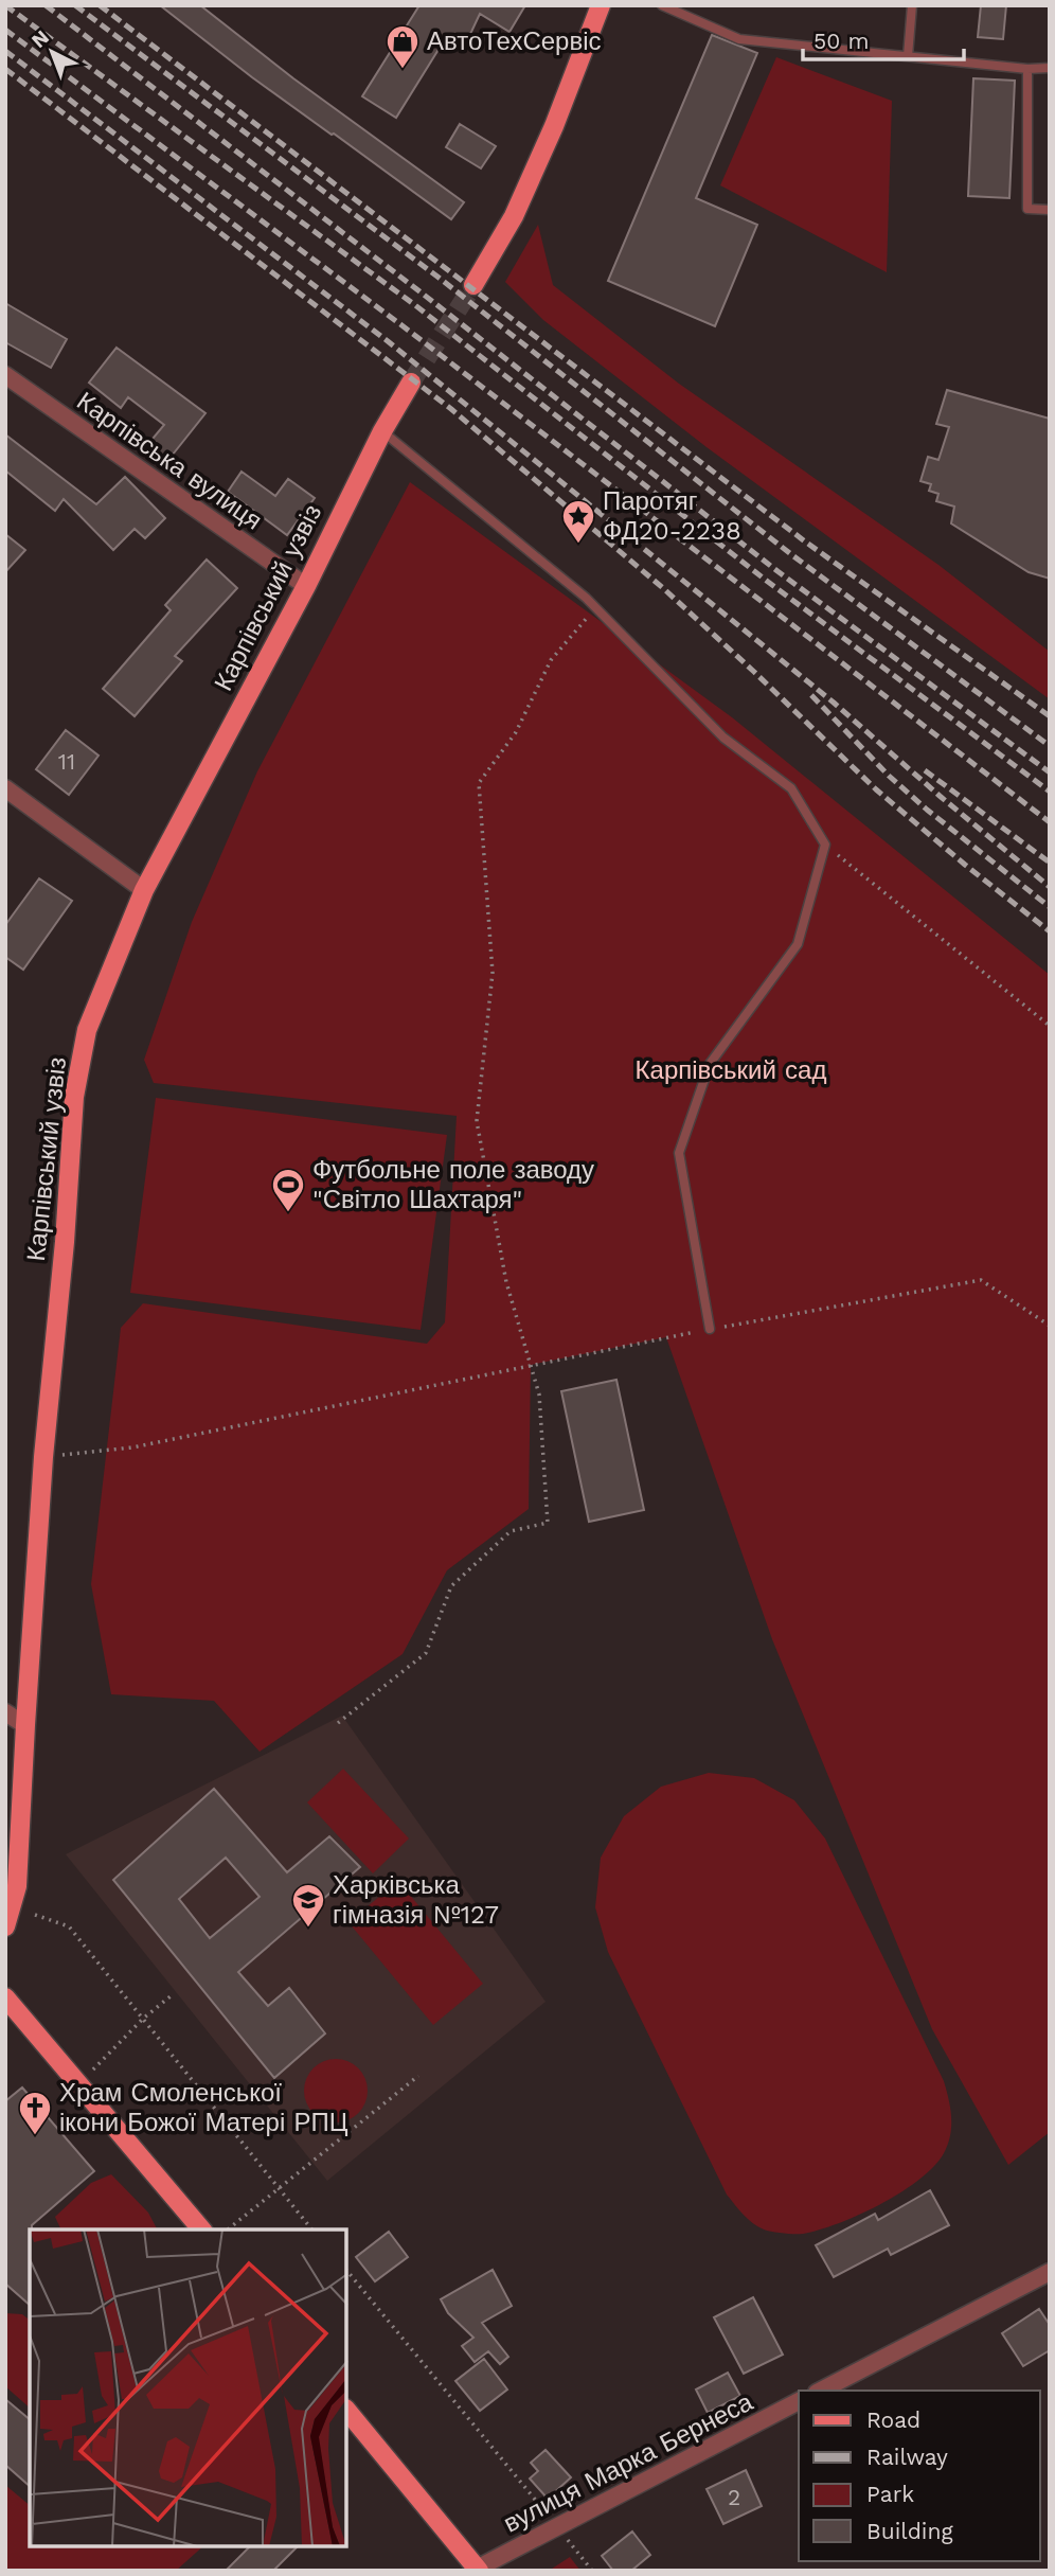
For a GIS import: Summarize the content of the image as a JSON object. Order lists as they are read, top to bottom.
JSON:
{
  "streets": {
    "main road": ["Карпівський узвіз"],
    "street": ["Карпівська вулиця", "вулиця Марка Бернеса"]
  },
  "crossings": [
    ["Карпівська вулиця", "Карпівський узвіз"]
  ],
  "parks": ["Карпівський сад"],
  "places": {
    "shop": ["АвтоТехСервіс"],
    "place": ["Паротяг ФД20-2238"],
    "sports": ["Футбольне поле заводу \"Світло Шахтаря\""],
    "school or university": ["Харківська гімназія №127"],
    "church": ["Храм Смоленської ікони Божої Матері РПЦ"]
  },
  "house_numbers": ["11", "2"],
  "legend": [
    "Road",
    "Railway",
    "Park",
    "Building"
  ],
  "scale_bar": "50 m",
  "north": "top left"
}
